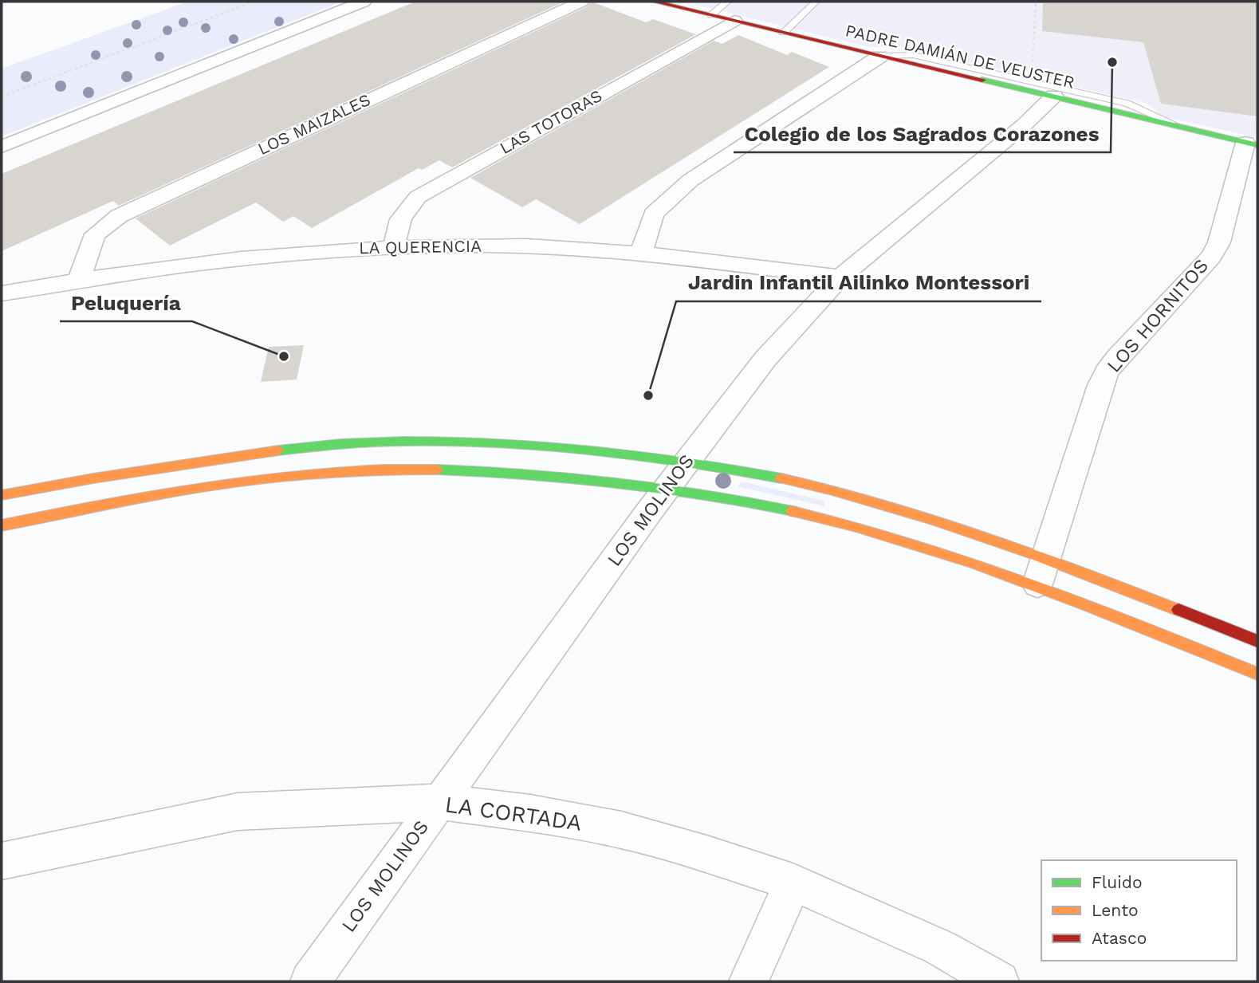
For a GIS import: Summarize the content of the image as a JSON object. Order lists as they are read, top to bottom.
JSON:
{
  "streets": {
    "main road": ["PADRE DAMIÁN DE VEUSTER"],
    "street": [
      "LAS TOTORAS",
      "LOS MAIZALES",
      "LA QUERENCIA",
      "LOS HORNITOS",
      "LOS MOLINOS",
      "LA CORTADA"
    ]
  },
  "crossings": [
    ["PADRE DAMIÁN DE VEUSTER", "LAS TOTORAS"],
    ["PADRE DAMIÁN DE VEUSTER", "LOS HORNITOS"],
    ["PADRE DAMIÁN DE VEUSTER", "LOS MOLINOS"],
    ["LAS TOTORAS", "LA QUERENCIA"],
    ["LOS MAIZALES", "LA QUERENCIA"],
    ["LA QUERENCIA", "LOS MOLINOS"],
    ["LOS MOLINOS", "LA CORTADA"]
  ],
  "places": ["Colegio de los Sagrados Corazones", "Peluquería", "Jardin Infantil Ailinko Montessori"],
  "legend": ["Fluido", "Lento", "Atasco"]
}
